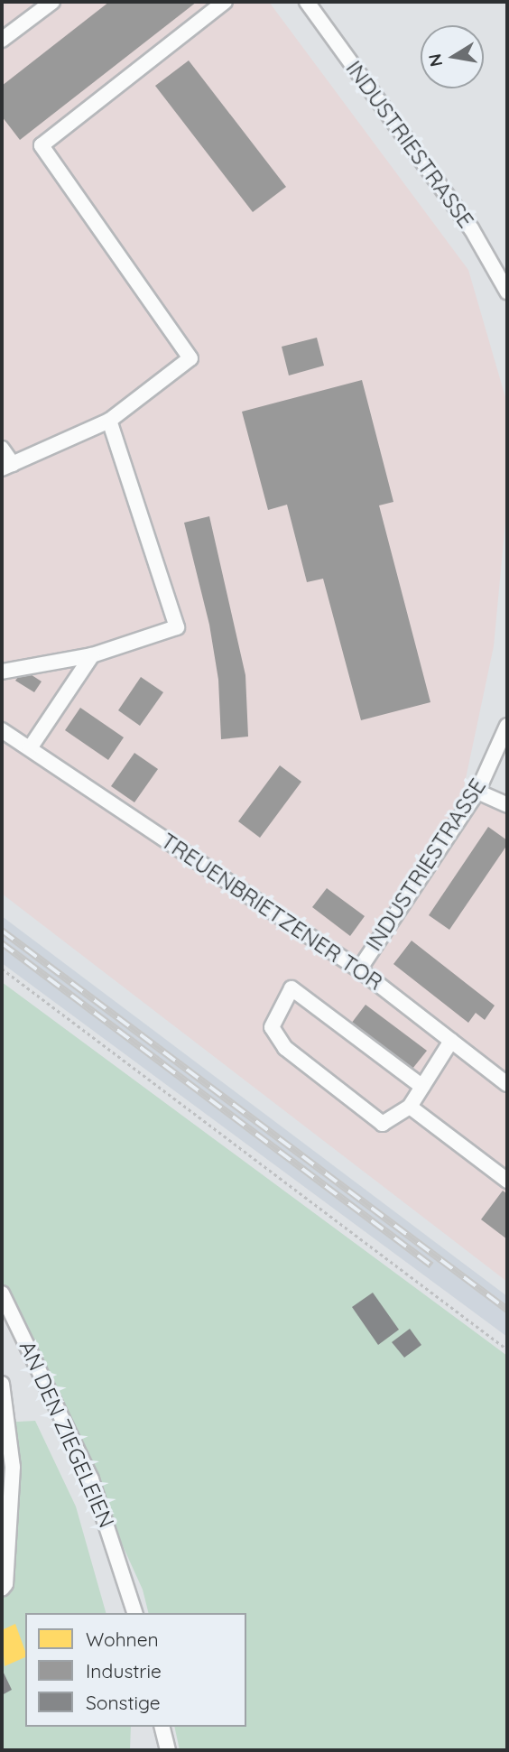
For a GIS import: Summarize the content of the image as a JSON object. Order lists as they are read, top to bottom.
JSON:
{
  "streets": {
    "street": ["INDUSTRIESTRASSE", "TREUENBRIETZENER TOR", "AN DEN ZIEGELEIEN"]
  },
  "crossings": [
    ["INDUSTRIESTRASSE", "TREUENBRIETZENER TOR"]
  ],
  "legend": ["Wohnen", "Industrie", "Sonstige"],
  "north": "left"
}
